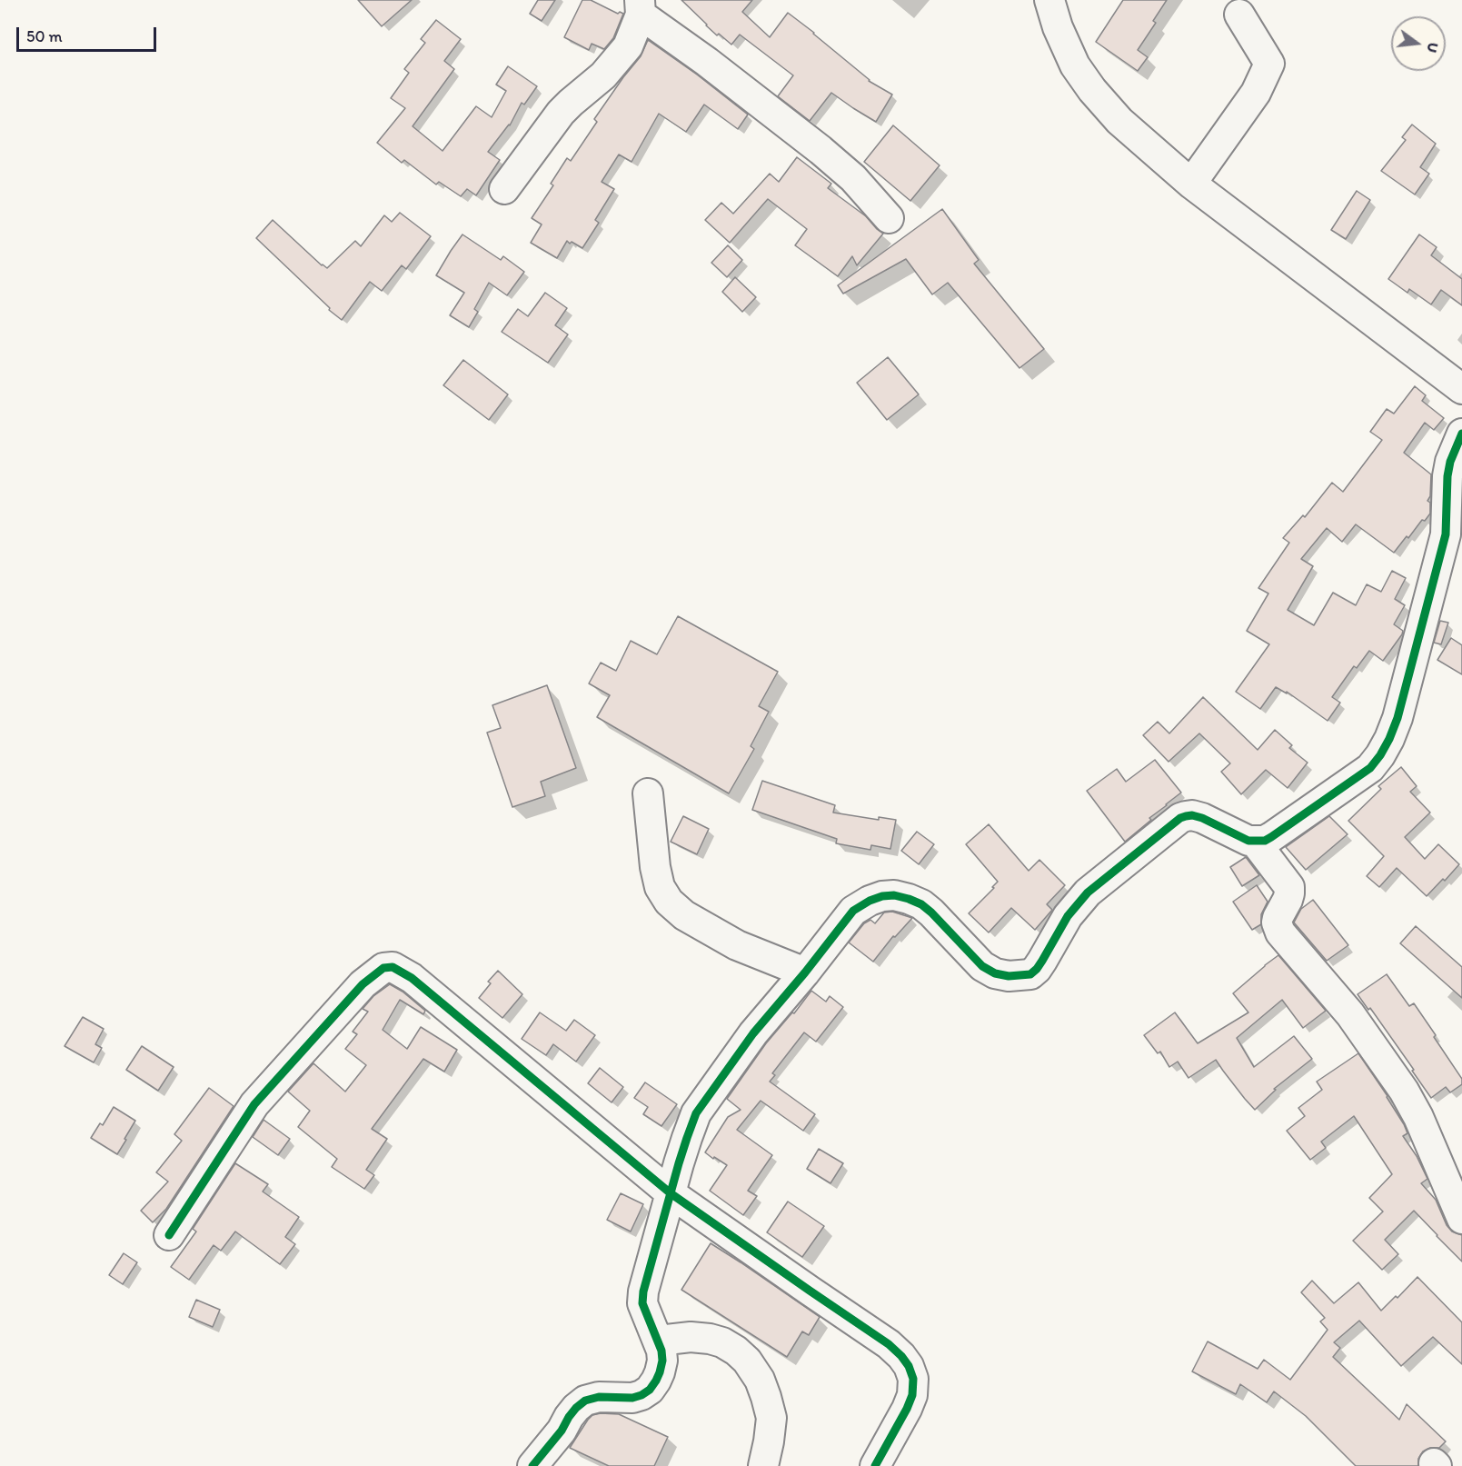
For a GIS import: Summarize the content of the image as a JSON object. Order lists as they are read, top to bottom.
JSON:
{
  "scale_bar": "50 m",
  "north": "right"
}
